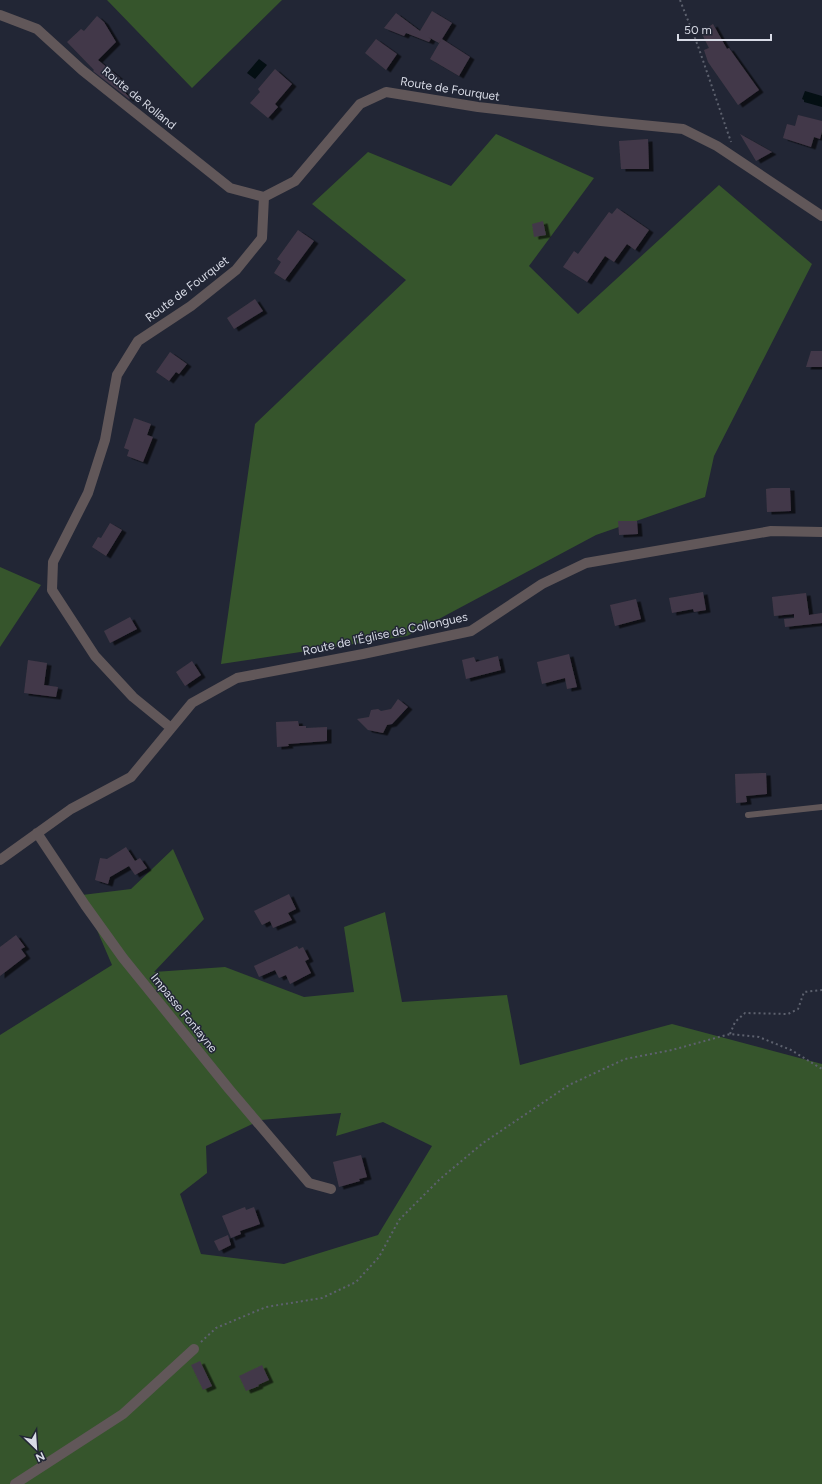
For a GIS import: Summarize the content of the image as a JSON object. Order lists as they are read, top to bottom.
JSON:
{
  "streets": {
    "street": [
      "Route de Fourquet",
      "Route de Rolland",
      "Route de l’Église de Collongues",
      "Impasse Fontayne"
    ]
  },
  "crossings": [
    ["Route de Fourquet", "Route de Rolland"],
    ["Route de Fourquet", "Route de l’Église de Collongues"],
    ["Route de l’Église de Collongues", "Impasse Fontayne"]
  ],
  "scale_bar": "50 m",
  "north": "bottom right"
}
